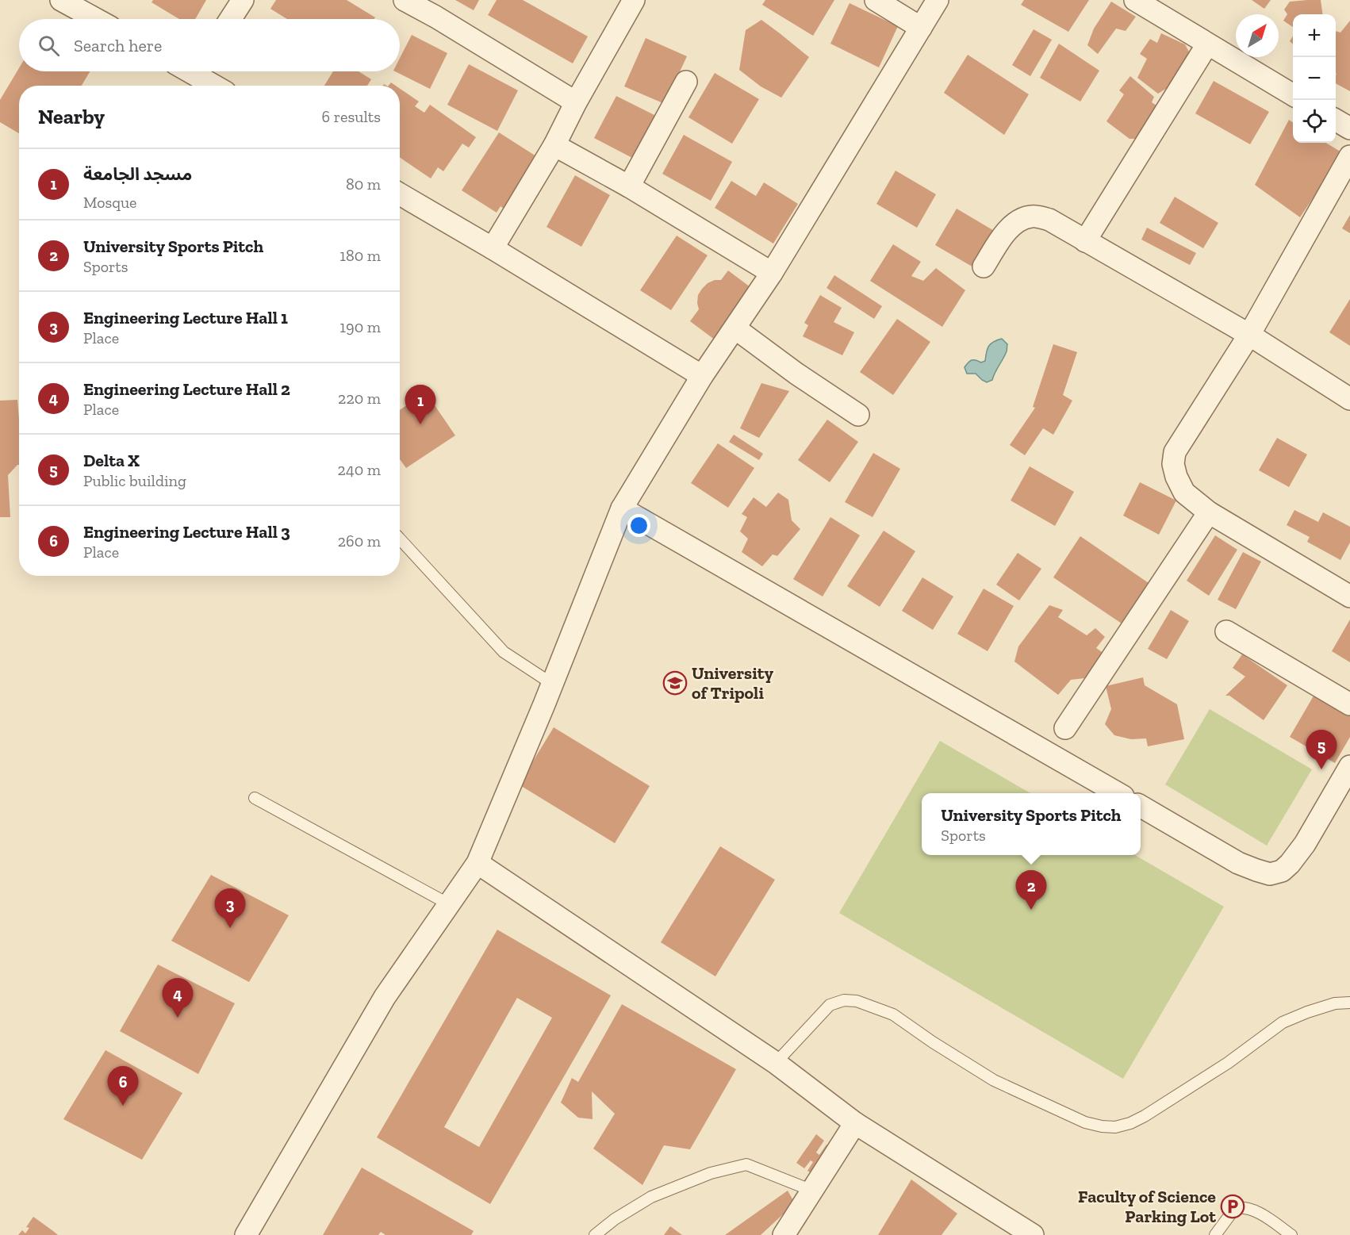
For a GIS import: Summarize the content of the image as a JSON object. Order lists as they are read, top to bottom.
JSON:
{
  "places": {
    "school or university": ["University of Tripoli"],
    "parking": ["Faculty of Science Parking Lot"]
  },
  "north": "top right",
  "page": {
    "map_buttons": ["+", "−"],
    "search": "Search here",
    "heading": ["Nearby", "6 results"],
    "list": [
      {
        "mark": "1",
        "name": "مسجد الجامعة",
        "note": "Mosque",
        "value": "80 m"
      },
      {
        "mark": "2",
        "name": "University Sports Pitch",
        "note": "Sports",
        "value": "180 m"
      },
      {
        "mark": "3",
        "name": "Engineering Lecture Hall 1",
        "note": "Place",
        "value": "190 m"
      },
      {
        "mark": "4",
        "name": "Engineering Lecture Hall 2",
        "note": "Place",
        "value": "220 m"
      },
      {
        "mark": "5",
        "name": "Delta X",
        "note": "Public building",
        "value": "240 m"
      },
      {
        "mark": "6",
        "name": "Engineering Lecture Hall 3",
        "note": "Place",
        "value": "260 m"
      }
    ],
    "pins": [
      "1",
      "5",
      "2",
      "3",
      "4",
      "6"
    ],
    "popup": ["University Sports Pitch", "Sports"]
  }
}
